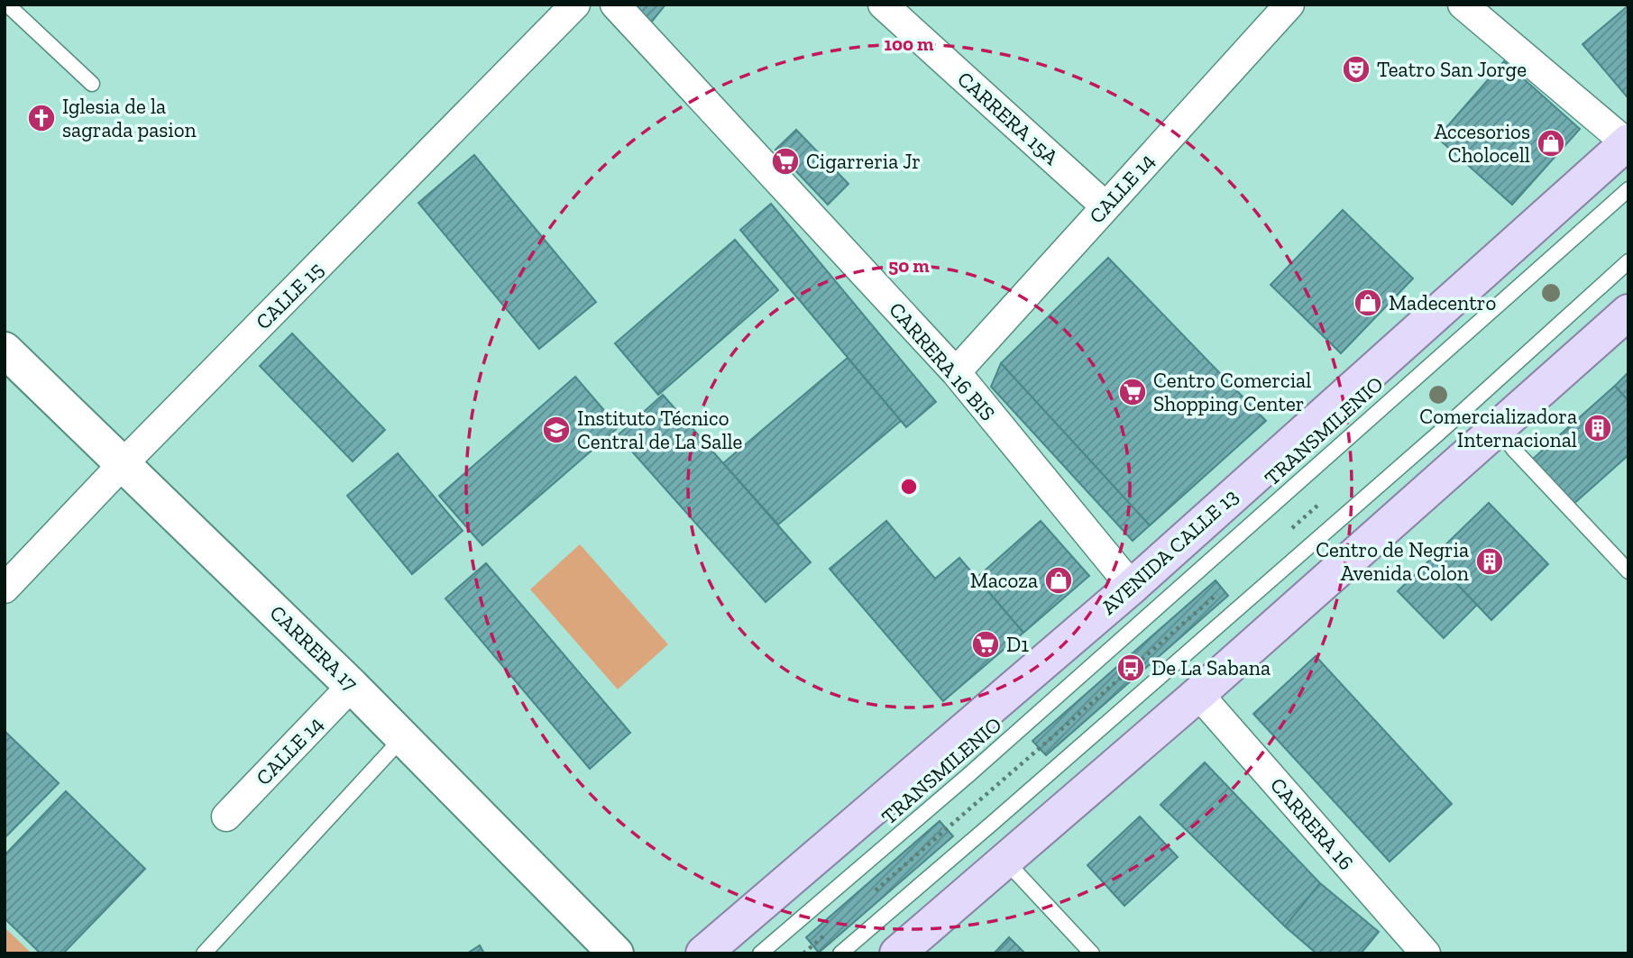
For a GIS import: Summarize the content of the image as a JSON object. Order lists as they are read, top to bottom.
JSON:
{
  "streets": {
    "main road": ["AVENIDA CALLE 13"],
    "street": [
      "CARRERA 15A",
      "CALLE 14",
      "CALLE 15",
      "CARRERA 16 BIS",
      "CARRERA 17",
      "CARRERA 16"
    ],
    "lane": ["TRANSMILENIO"]
  },
  "crossings": [
    ["CARRERA 15A", "CALLE 14"],
    ["CALLE 14", "CARRERA 16 BIS"],
    ["CALLE 14", "CARRERA 17"],
    ["CALLE 15", "CARRERA 17"],
    ["CARRERA 16 BIS", "AVENIDA CALLE 13"]
  ],
  "places": {
    "theatre": ["Teatro San Jorge"],
    "church": ["Iglesia de la sagrada pasion"],
    "shop": ["Accesorios Cholocell", "Madecentro", "Macoza"],
    "supermarket": ["Cigarreria Jr", "Centro Comercial Shopping Center", "D1"],
    "building": ["Comercializadora Internacional", "Centro de Negria Avenida Colon"],
    "school or university": ["Instituto Técnico Central de La Salle"],
    "bus stop": ["De La Sabana"]
  },
  "rings": ["100 m", "50 m"]
}
